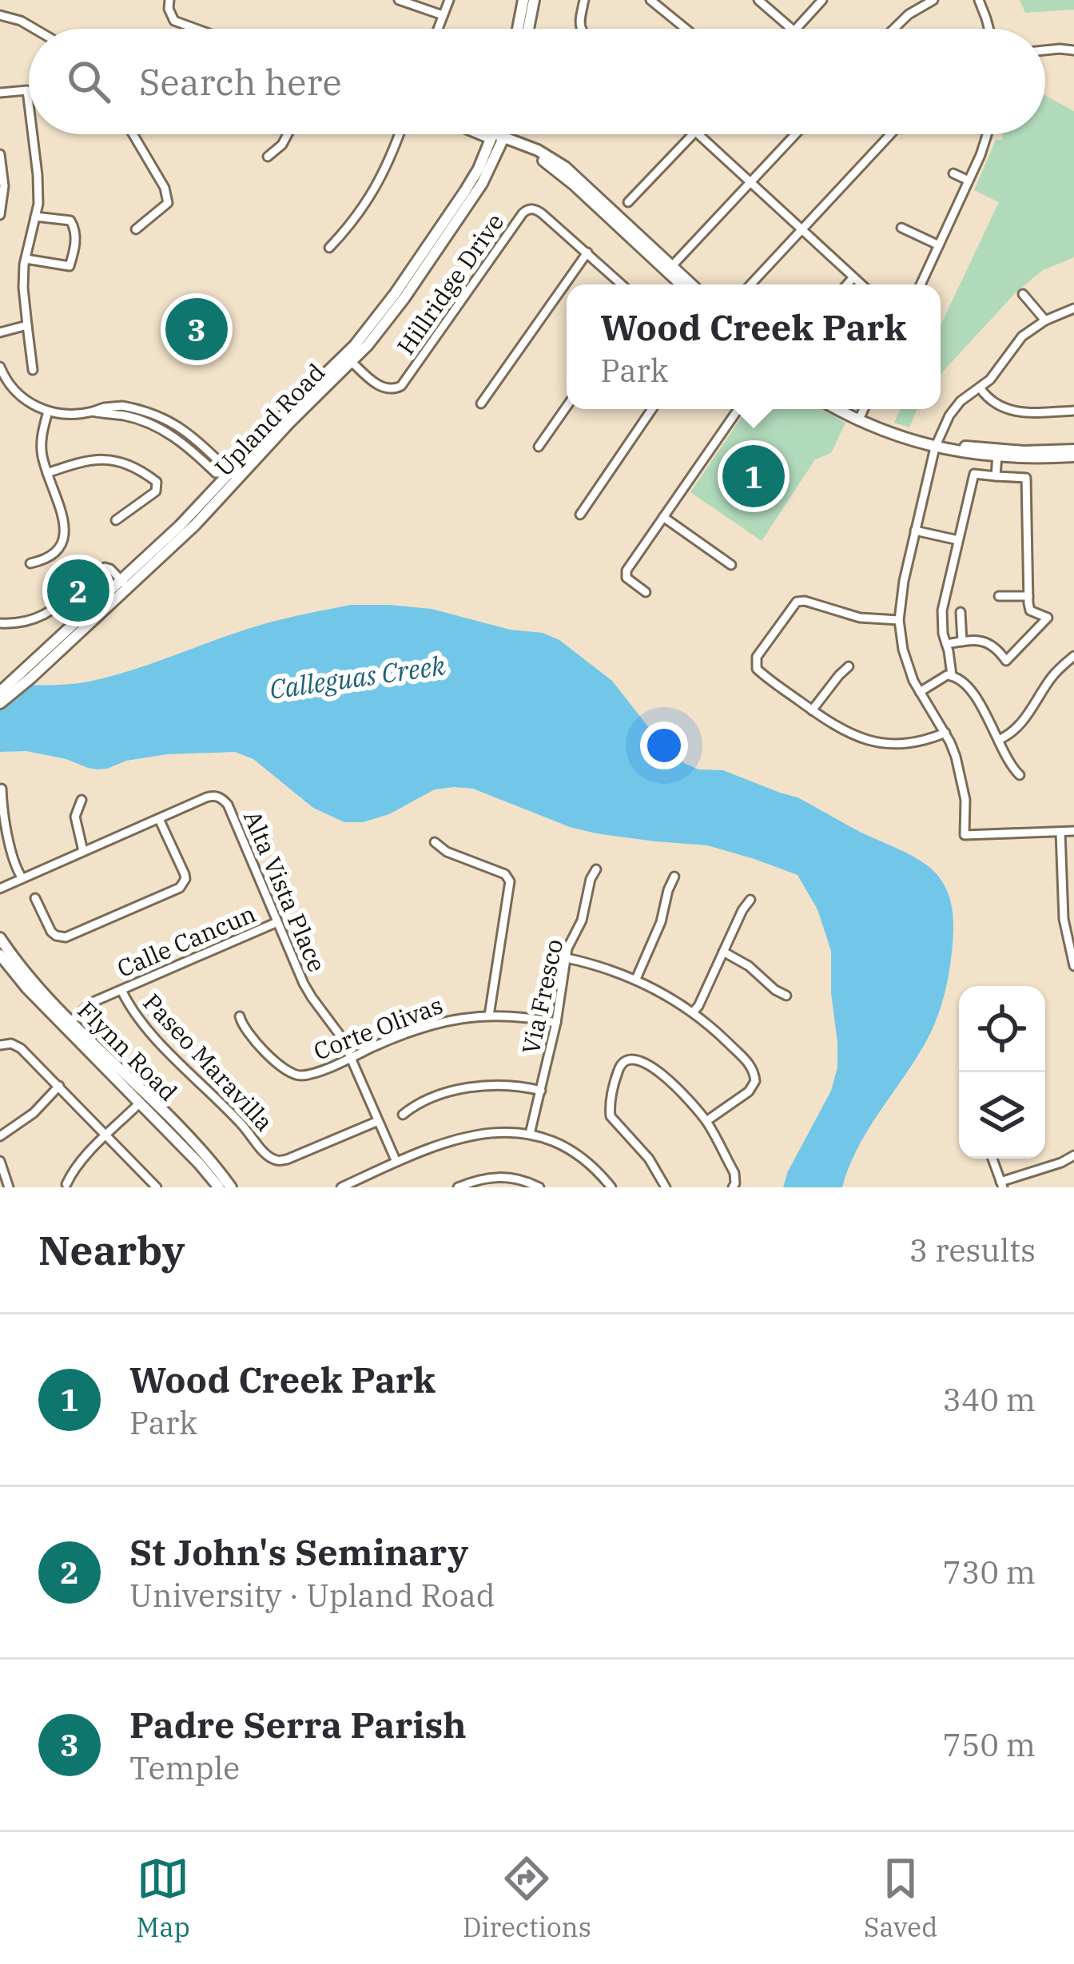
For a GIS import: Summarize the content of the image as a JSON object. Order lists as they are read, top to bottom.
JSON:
{
  "streets": {
    "main road": ["Upland Road", "Flynn Road"],
    "street": [
      "Hillridge Drive",
      "Alta Vista Place",
      "Calle Cancun",
      "Via Fresco",
      "Corte Olivas",
      "Paseo Maravilla"
    ]
  },
  "crossings": [
    ["Hillridge Drive", "Upland Road"],
    ["Alta Vista Place", "Calle Cancun"],
    ["Alta Vista Place", "Corte Olivas"],
    ["Alta Vista Place", "Paseo Maravilla"],
    ["Calle Cancun", "Flynn Road"],
    ["Calle Cancun", "Paseo Maravilla"],
    ["Via Fresco", "Corte Olivas"]
  ],
  "water": ["Calleguas Creek"],
  "page": {
    "search": "Search here",
    "popup": ["Wood Creek Park", "Park"],
    "pins": ["3", "1", "2"],
    "heading": ["Nearby", "3 results"],
    "list": [
      {
        "mark": "1",
        "name": "Wood Creek Park",
        "note": "Park",
        "value": "340 m"
      },
      {
        "mark": "2",
        "name": "St John's Seminary",
        "note": "University · Upland Road",
        "value": "730 m"
      },
      {
        "mark": "3",
        "name": "Padre Serra Parish",
        "note": "Temple",
        "value": "750 m"
      }
    ],
    "nav": ["Map", "Directions", "Saved"]
  }
}
